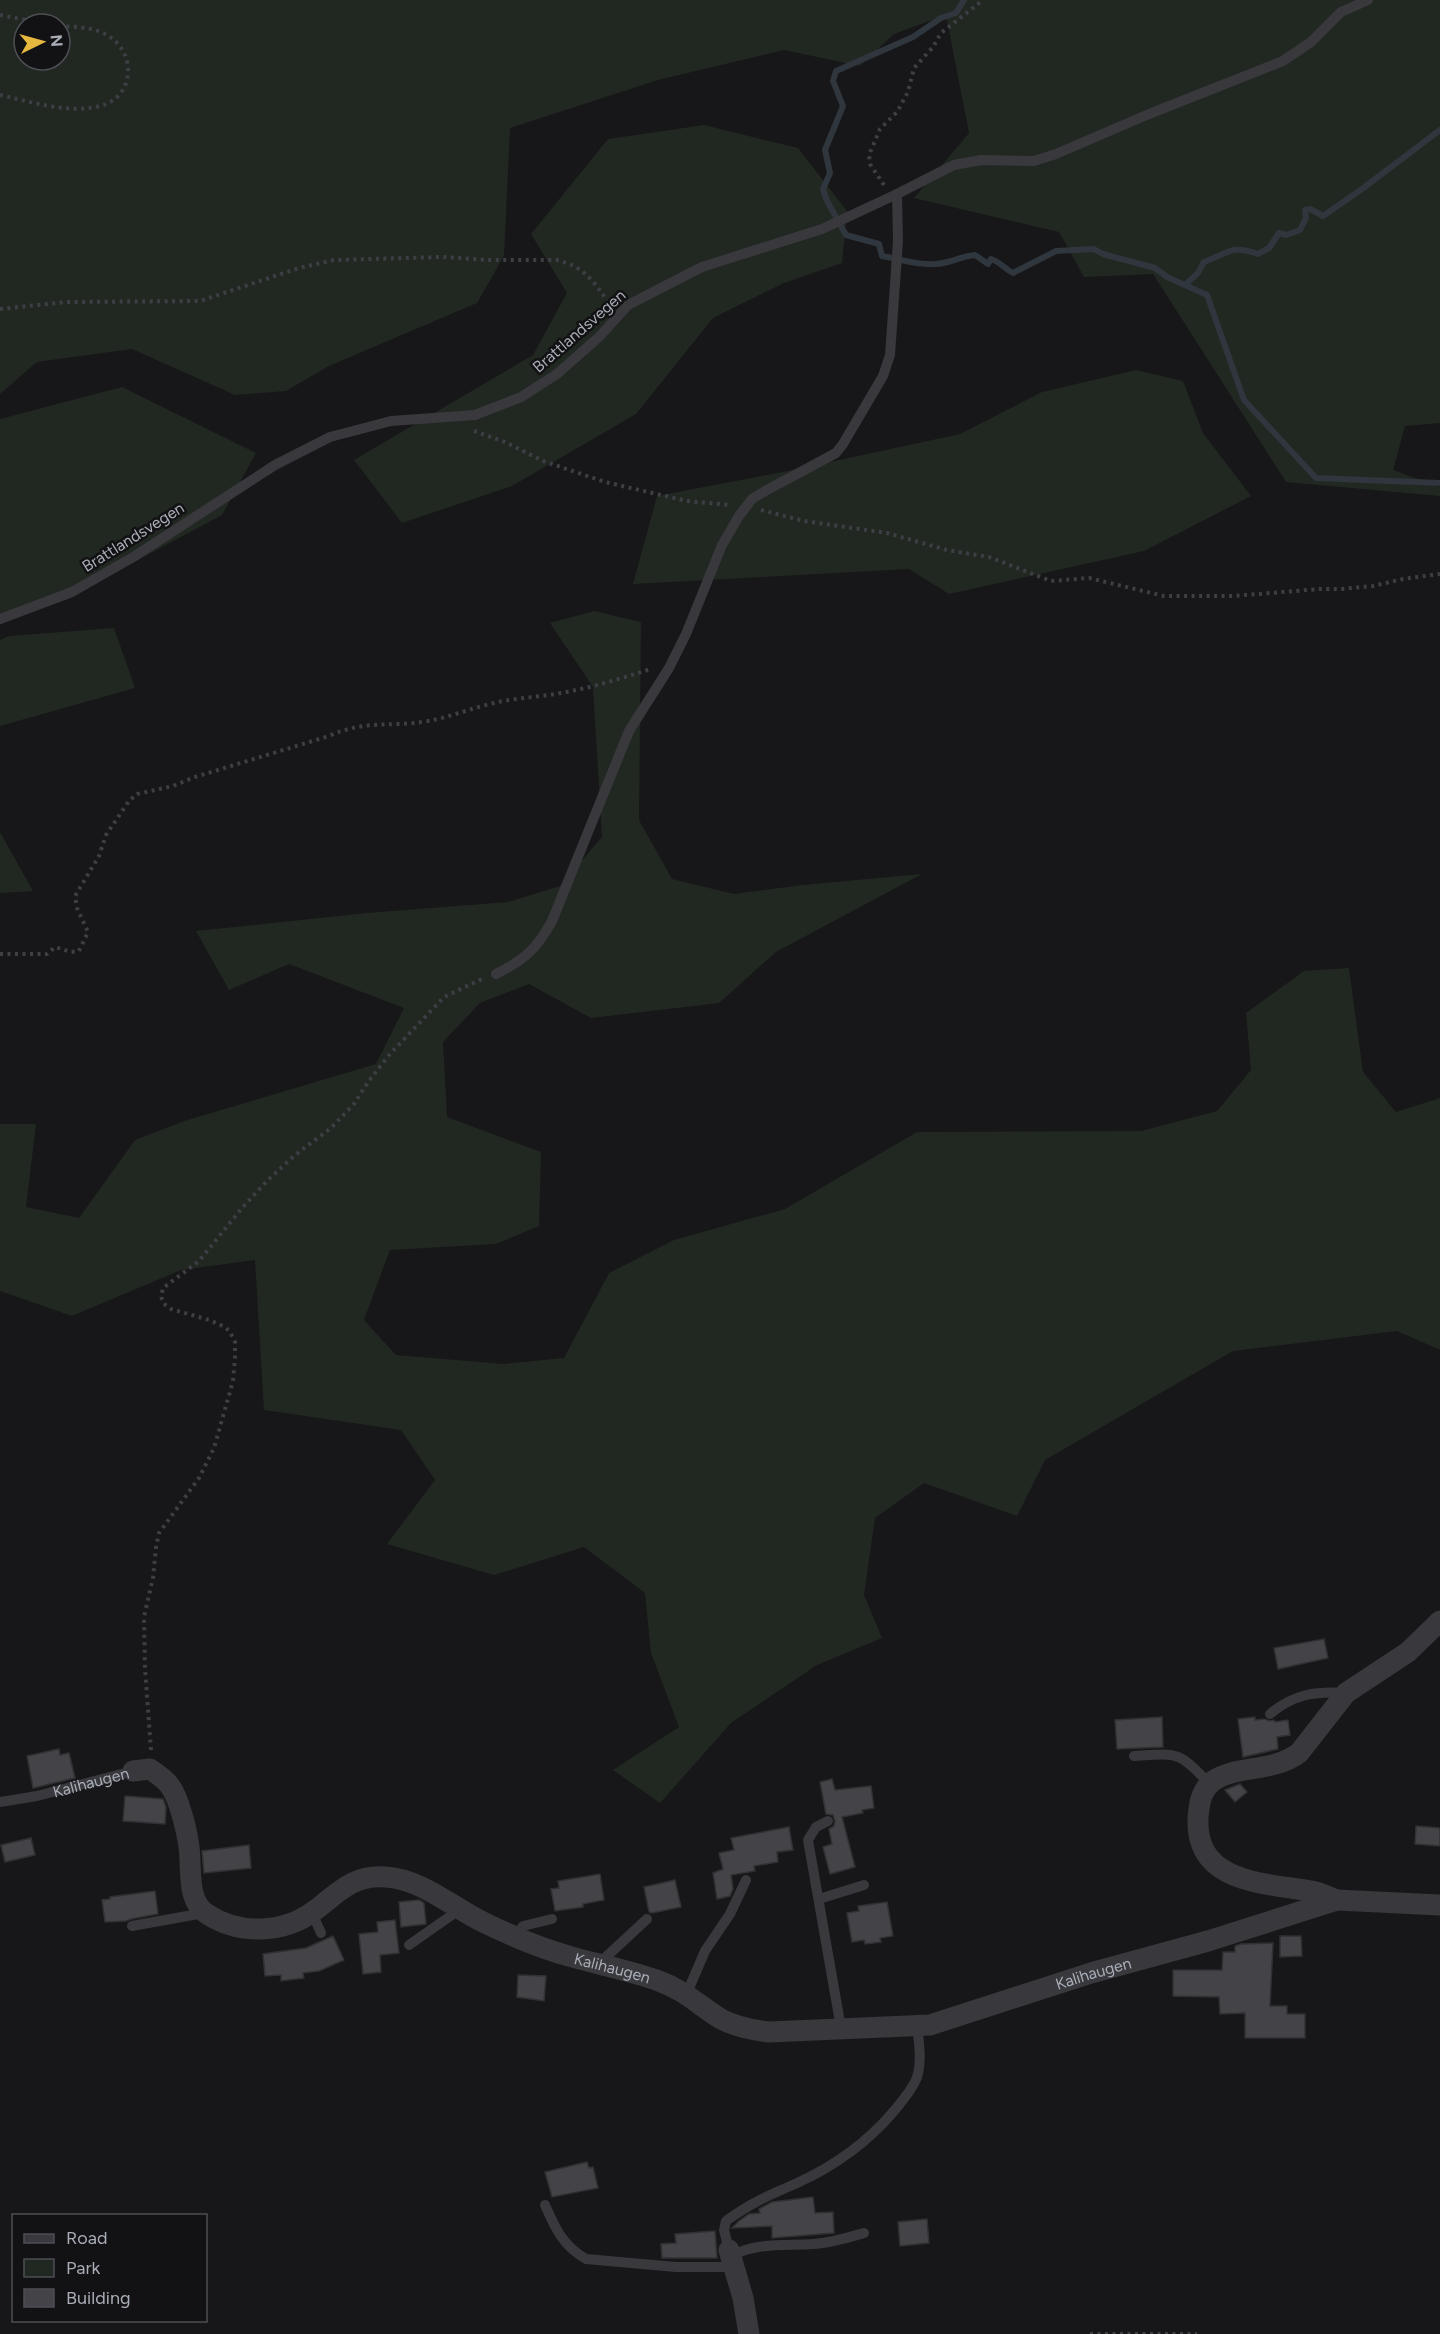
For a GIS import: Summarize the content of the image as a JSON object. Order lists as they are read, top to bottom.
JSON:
{
  "streets": {
    "street": ["Kalihaugen"],
    "lane": ["Brattlandsvegen"]
  },
  "legend": ["Road", "Park", "Building"],
  "north": "right"
}
